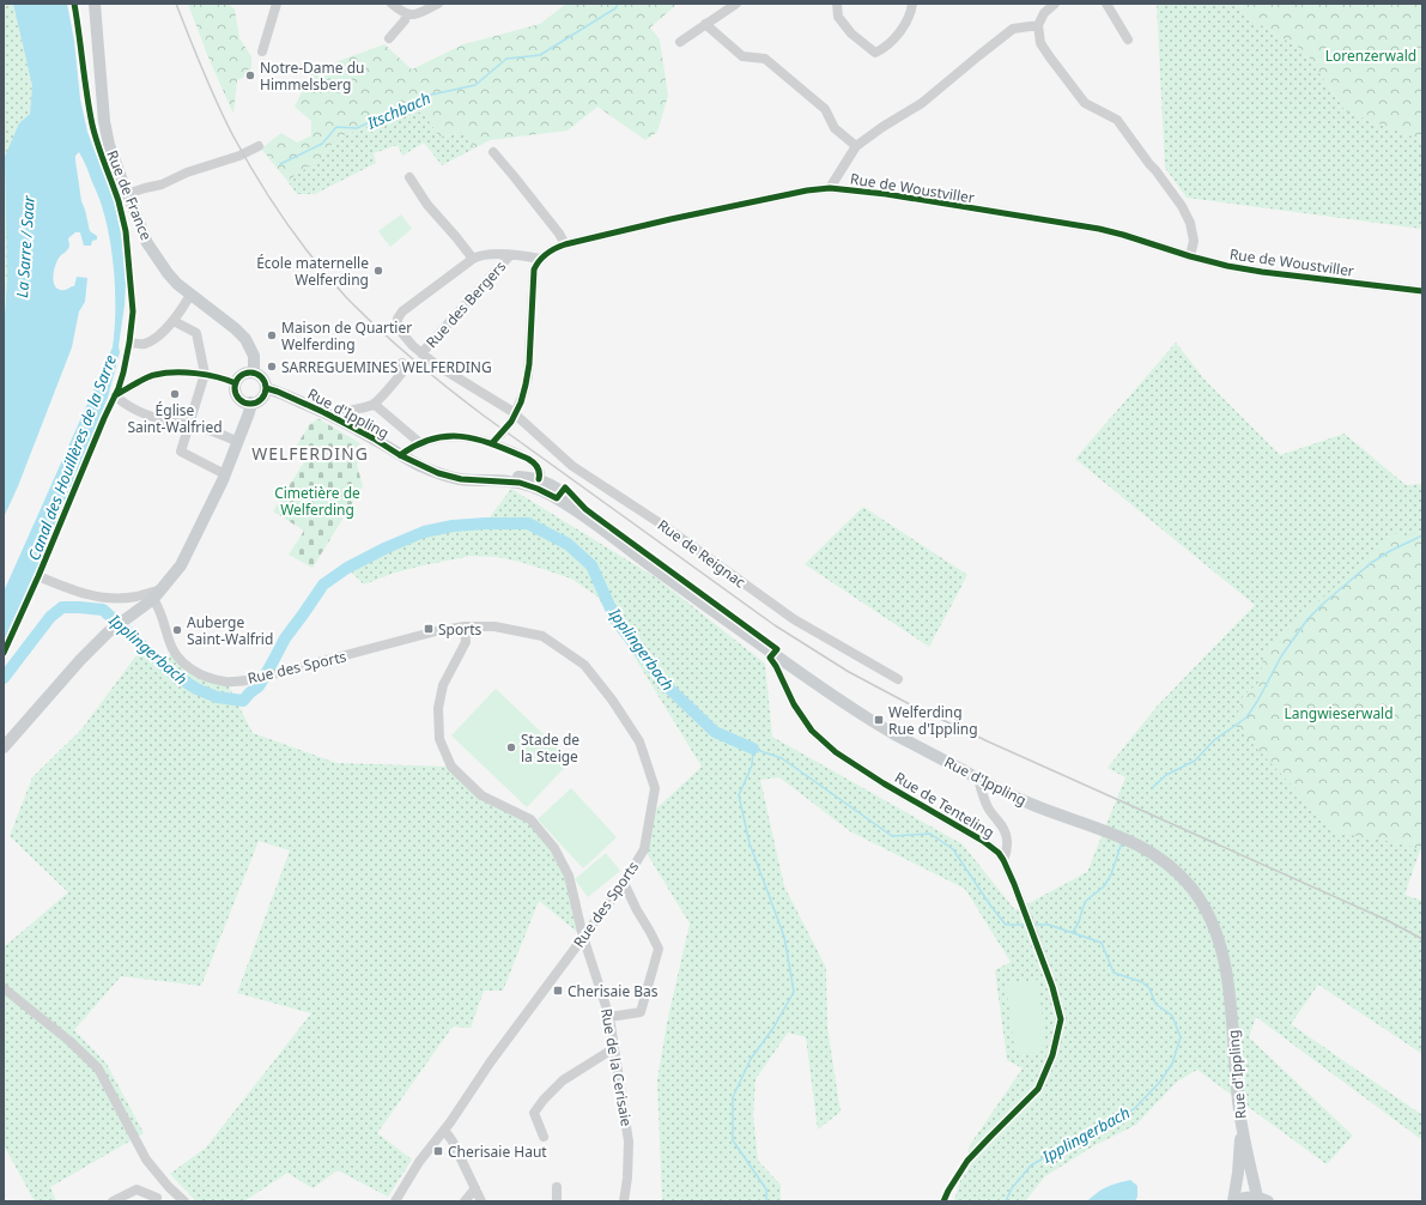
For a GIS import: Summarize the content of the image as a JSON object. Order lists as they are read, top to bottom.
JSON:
{
  "streets": {
    "main road": ["Rue de France", "Rue d'Ippling"],
    "street": [
      "Rue de Woustviller",
      "Rue des Bergers",
      "Rue de Reignac",
      "Rue des Sports",
      "Rue de Tenteling",
      "Rue de la Cerisaie"
    ]
  },
  "crossings": [
    ["Rue de France", "Rue d'Ippling"],
    ["Rue des Bergers", "Rue de Reignac"],
    ["Rue d'Ippling", "Rue de Tenteling"],
    ["Rue des Sports", "Rue de la Cerisaie"]
  ],
  "districts": ["WELFERDING"],
  "water": [
    "Itschbach",
    "La Sarre / Saar",
    "Canal des Houillères de la Sarre",
    "Ipplingerbach"
  ],
  "parks": ["Lorenzerwald", "Cimetière de Welferding", "Langwieserwald"],
  "places": {
    "other": [
      "Notre-Dame du Himmelsberg",
      "École maternelle Welferding",
      "Maison de Quartier Welferding",
      "SARREGUEMINES WELFERDING",
      "Église Saint-Walfried",
      "Auberge Saint-Walfrid",
      "Stade de la Steige"
    ],
    "transit": [
      "Sports",
      "Welferding Rue d'Ippling",
      "Cherisaie Bas",
      "Cherisaie Haut"
    ]
  }
}
